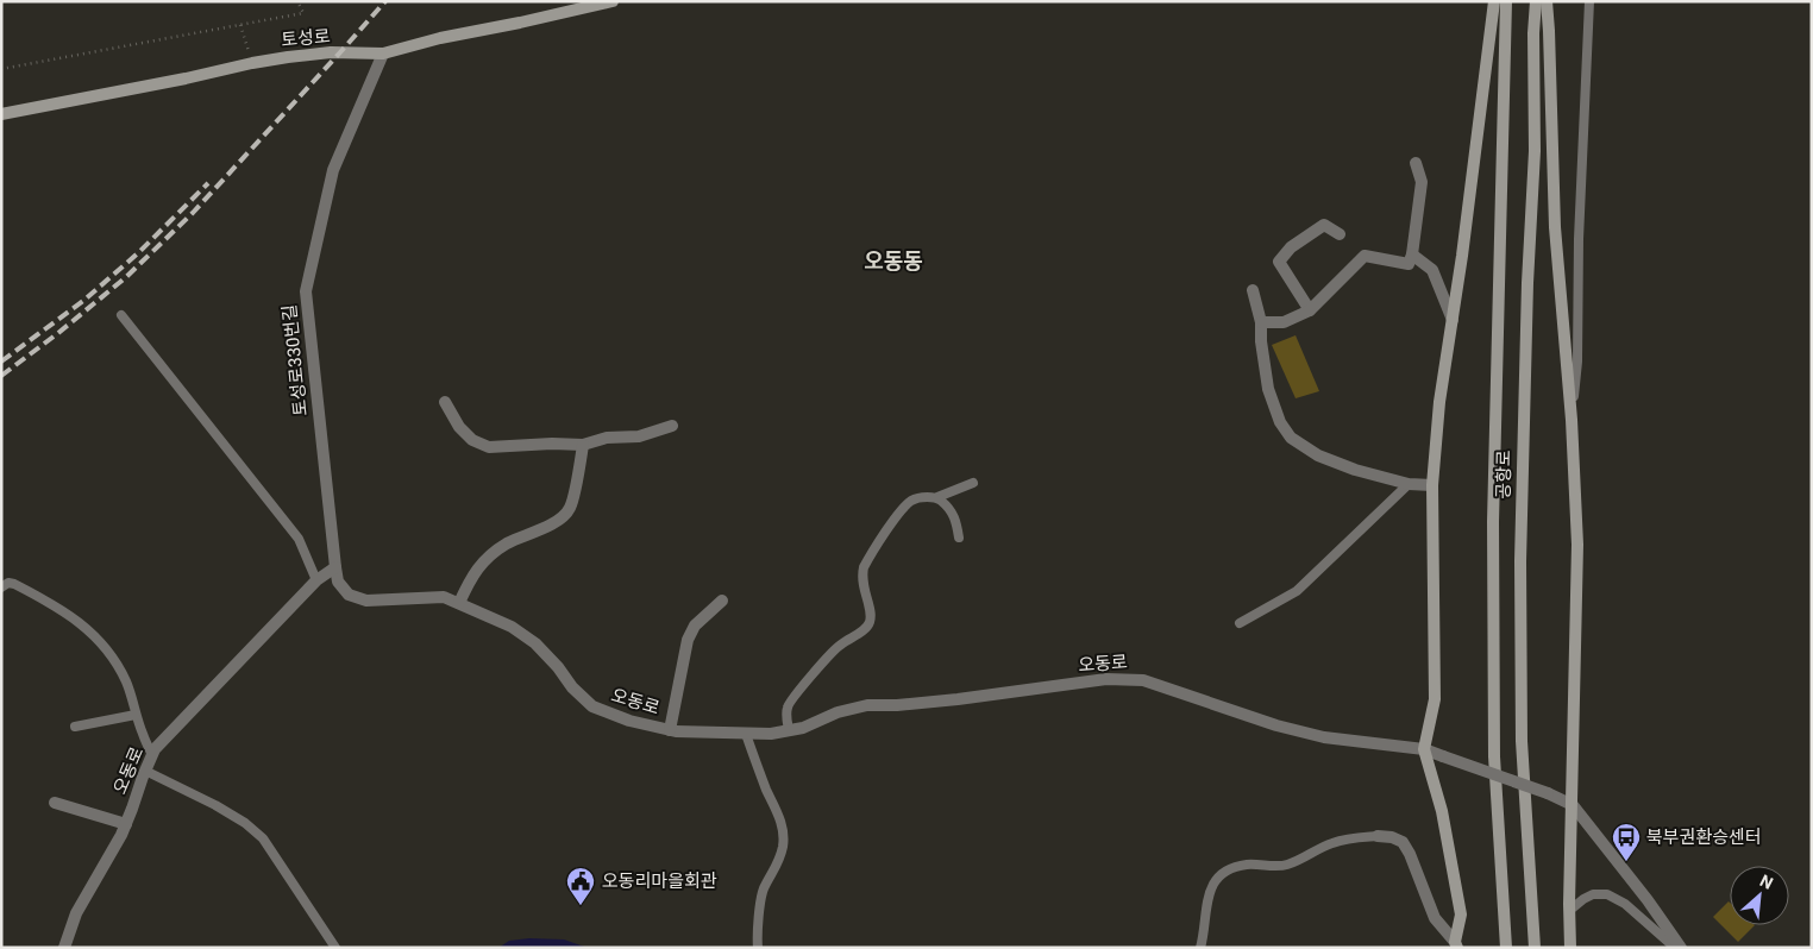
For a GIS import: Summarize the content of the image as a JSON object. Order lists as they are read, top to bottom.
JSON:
{
  "streets": {
    "main road": ["토성로", "공항로"],
    "street": ["토성로330번길", "오동로"]
  },
  "crossings": [
    ["토성로", "토성로330번길"],
    ["토성로330번길", "오동로"]
  ],
  "districts": ["오동동"],
  "places": {
    "bus stop": ["북부권환승센터"],
    "public building": ["오동리마을회관"]
  },
  "north": "top right"
}
